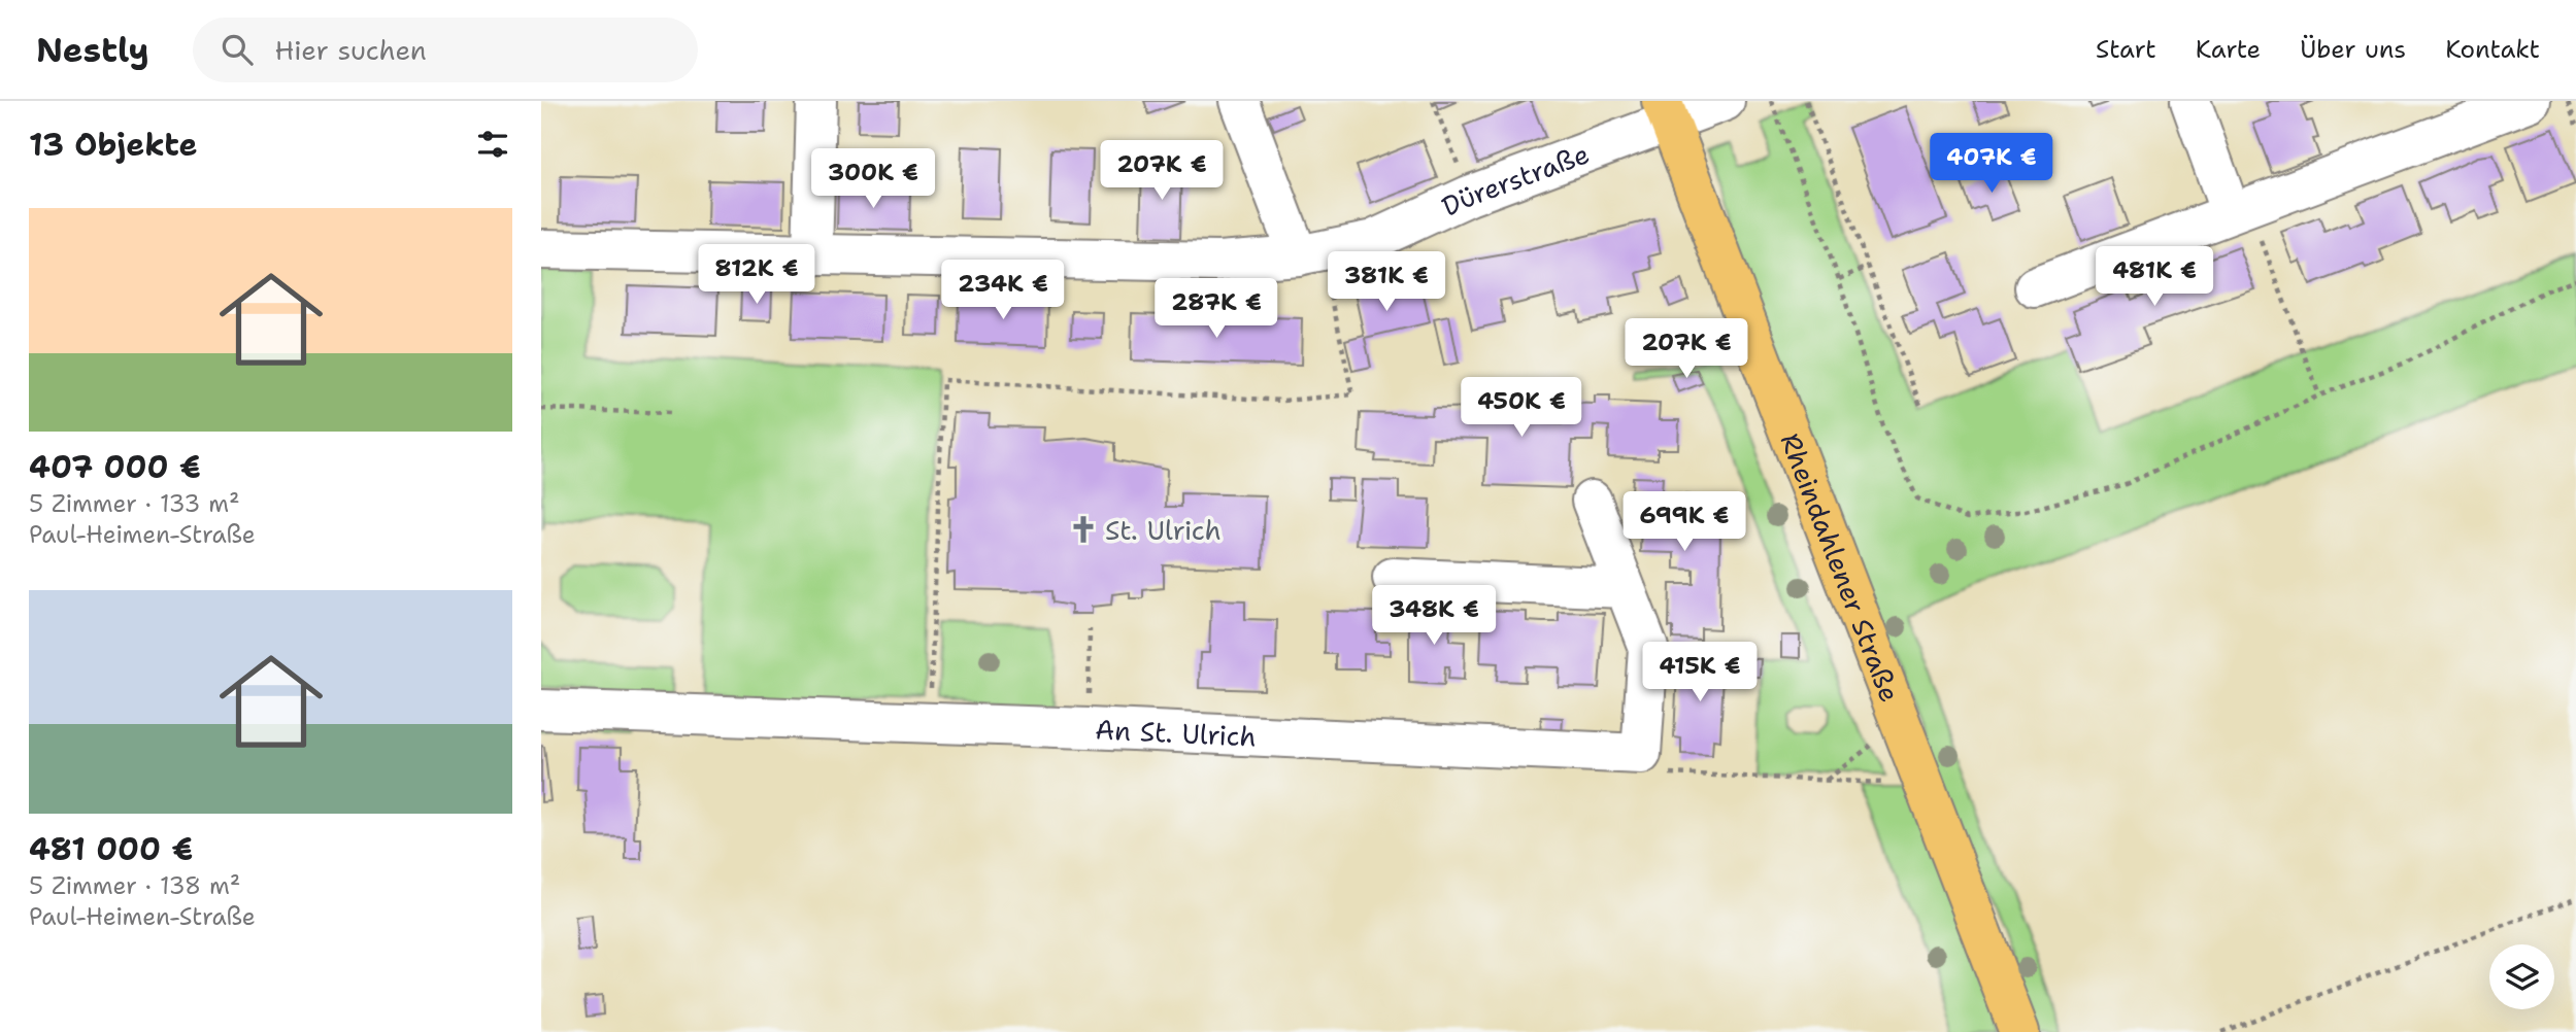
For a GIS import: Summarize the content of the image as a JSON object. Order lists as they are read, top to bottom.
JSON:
{
  "streets": {
    "main road": ["Rheindahlener Straße"],
    "street": ["Dürerstraße", "An St. Ulrich"]
  },
  "crossings": [
    ["Dürerstraße", "Rheindahlener Straße"]
  ],
  "places": {
    "church": ["St. Ulrich"]
  },
  "page": {
    "header": "Nestly",
    "search": "Hier suchen",
    "nav": [
      "Start",
      "Karte",
      "Über uns",
      "Kontakt"
    ],
    "heading": "13 Objekte",
    "price": [
      "407K €",
      "207K €",
      "300K €",
      "812K €",
      "481K €",
      "381K €",
      "234K €",
      "287K €",
      "207K €",
      "450K €",
      "699K €",
      "348K €",
      "415K €"
    ],
    "list": [
      {
        "name": "407 000 €",
        "note": "5 Zimmer · 133 m² · Paul-Heimen-Straße"
      },
      {
        "name": "481 000 €",
        "note": "5 Zimmer · 138 m² · Paul-Heimen-Straße"
      }
    ]
  }
}
